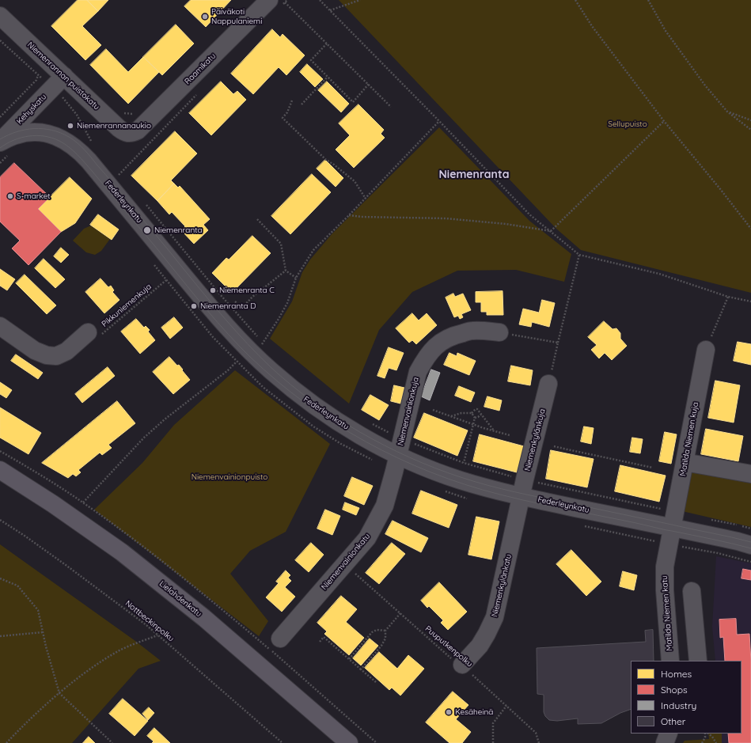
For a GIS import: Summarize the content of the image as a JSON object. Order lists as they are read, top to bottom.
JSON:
{
  "streets": {
    "main road": ["Lielahdenkatu"],
    "street": [
      "Raamikatu",
      "Niemenrannan puistokatu",
      "Kehyskatu",
      "Federleynkatu",
      "Niemenvainionkuja",
      "Matilda Niemen kuja",
      "Niemenkylänkuja",
      "Niemenvainionkatu",
      "Niemenkylänkatu",
      "Matilda Niemen katu"
    ],
    "path": ["Pikkuniemenkuja", "Nottbeckinpolku", "Puuputkenpolku"]
  },
  "crossings": [
    ["Raamikatu", "Niemenrannan puistokatu"],
    ["Niemenrannan puistokatu", "Kehyskatu"],
    ["Kehyskatu", "Federleynkatu"],
    ["Federleynkatu", "Niemenvainionkuja"],
    ["Federleynkatu", "Matilda Niemen kuja"],
    ["Federleynkatu", "Niemenkylänkuja"],
    ["Federleynkatu", "Niemenvainionkatu"],
    ["Federleynkatu", "Niemenkylänkatu"],
    ["Federleynkatu", "Matilda Niemen katu"],
    ["Niemenvainionkuja", "Niemenvainionkatu"],
    ["Matilda Niemen kuja", "Matilda Niemen katu"],
    ["Niemenkylänkuja", "Niemenkylänkatu"],
    ["Niemenvainionkatu", "Puuputkenpolku"],
    ["Niemenkylänkatu", "Puuputkenpolku"]
  ],
  "districts": ["Niemenranta"],
  "parks": ["Sellupuisto", "Niemenvainionpuisto"],
  "places": [
    "Päiväkoti Nappulaniemi",
    "Niemenrannanaukio",
    "S-market",
    "Niemenranta",
    "Niemenranta C",
    "Niemenranta D",
    "Kesäheinä"
  ],
  "legend": [
    "Homes",
    "Shops",
    "Industry",
    "Other"
  ]
}
